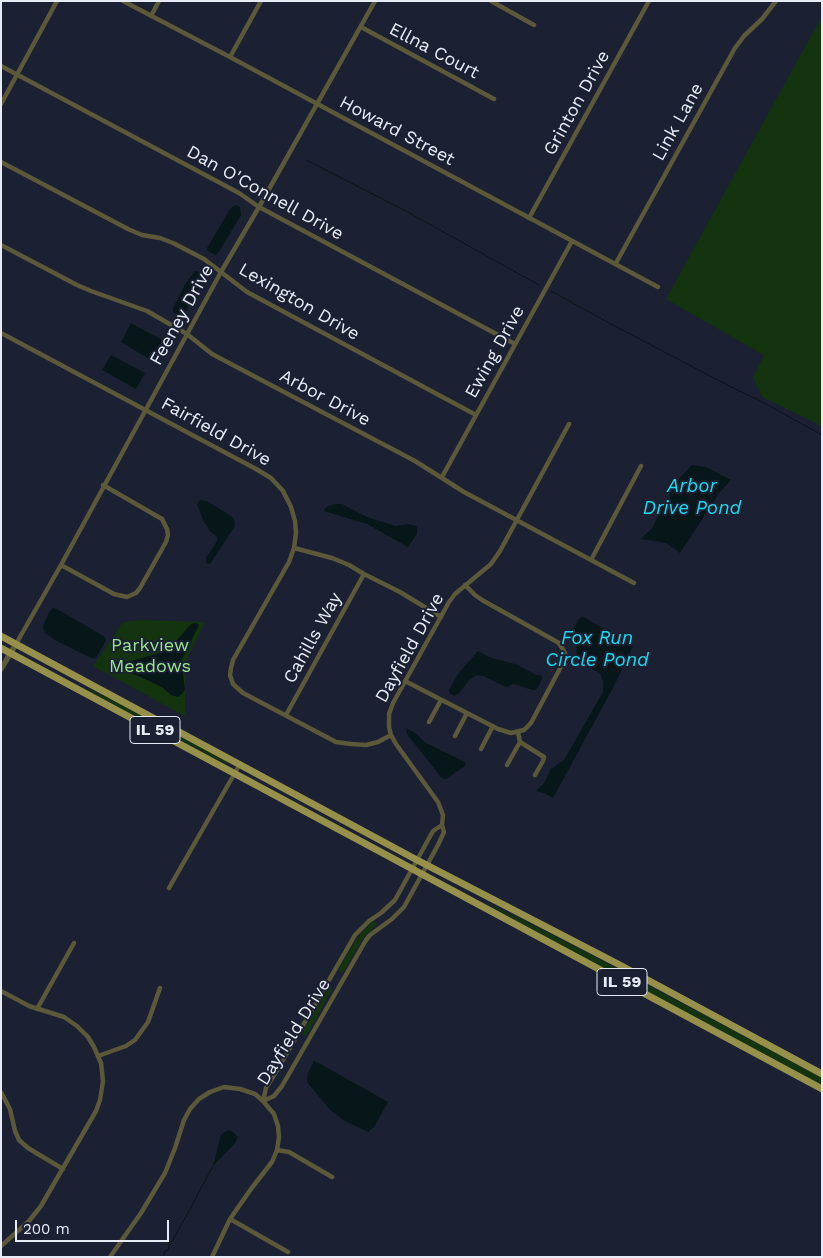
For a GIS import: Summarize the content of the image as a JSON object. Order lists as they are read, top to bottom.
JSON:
{
  "streets": {
    "main road": ["IL 59"],
    "street": [
      "Ellna Court",
      "Grinton Drive",
      "Link Lane",
      "Howard Street",
      "Dan O'Connell Drive",
      "Lexington Drive",
      "Feeney Drive",
      "Ewing Drive",
      "Arbor Drive",
      "Fairfield Drive",
      "Cahills Way",
      "Dayfield Drive"
    ]
  },
  "crossings": [
    ["Ellna Court", "Feeney Drive"],
    ["Grinton Drive", "Howard Street"],
    ["Link Lane", "Howard Street"],
    ["Howard Street", "Feeney Drive"],
    ["Howard Street", "Ewing Drive"],
    ["Dan O'Connell Drive", "Feeney Drive"],
    ["Dan O'Connell Drive", "Ewing Drive"],
    ["Lexington Drive", "Feeney Drive"],
    ["Lexington Drive", "Ewing Drive"],
    ["Feeney Drive", "Arbor Drive"],
    ["Feeney Drive", "Fairfield Drive"],
    ["Feeney Drive", "IL 59"],
    ["Ewing Drive", "Arbor Drive"],
    ["Arbor Drive", "Dayfield Drive"],
    ["Fairfield Drive", "Cahills Way"],
    ["Fairfield Drive", "Dayfield Drive"],
    ["Dayfield Drive", "IL 59"]
  ],
  "water": ["Arbor Drive Pond", "Fox Run Circle Pond"],
  "parks": ["Parkview Meadows"],
  "scale_bar": "200 m"
}
